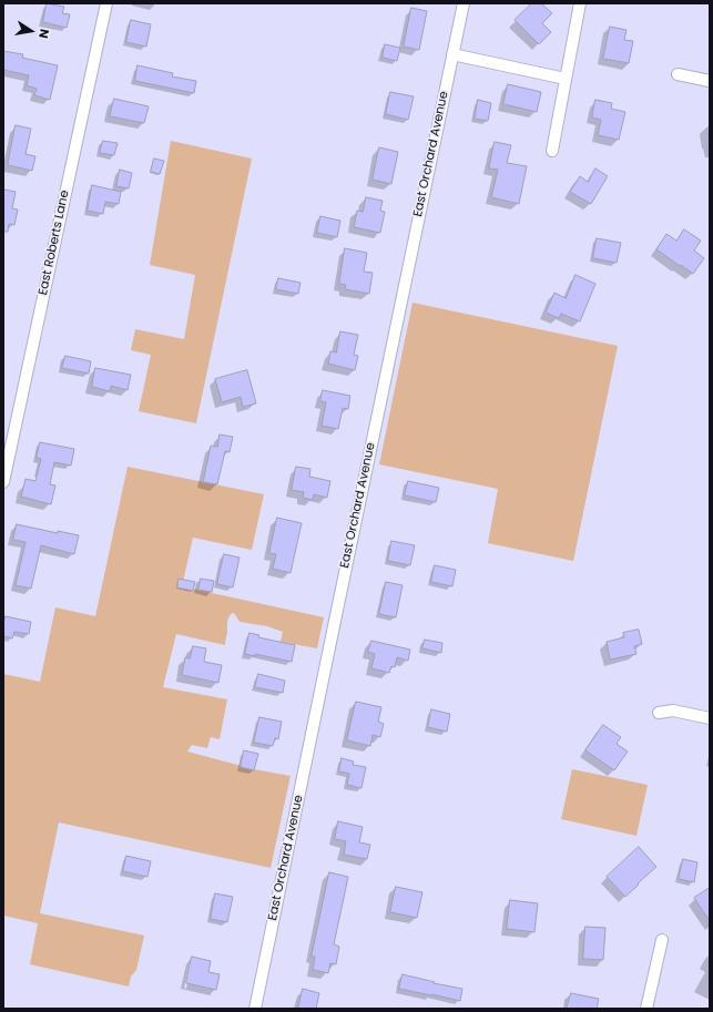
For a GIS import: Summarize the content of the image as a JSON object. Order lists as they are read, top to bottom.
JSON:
{
  "streets": {
    "street": ["East Orchard Avenue", "East Roberts Lane"]
  },
  "north": "right"
}
